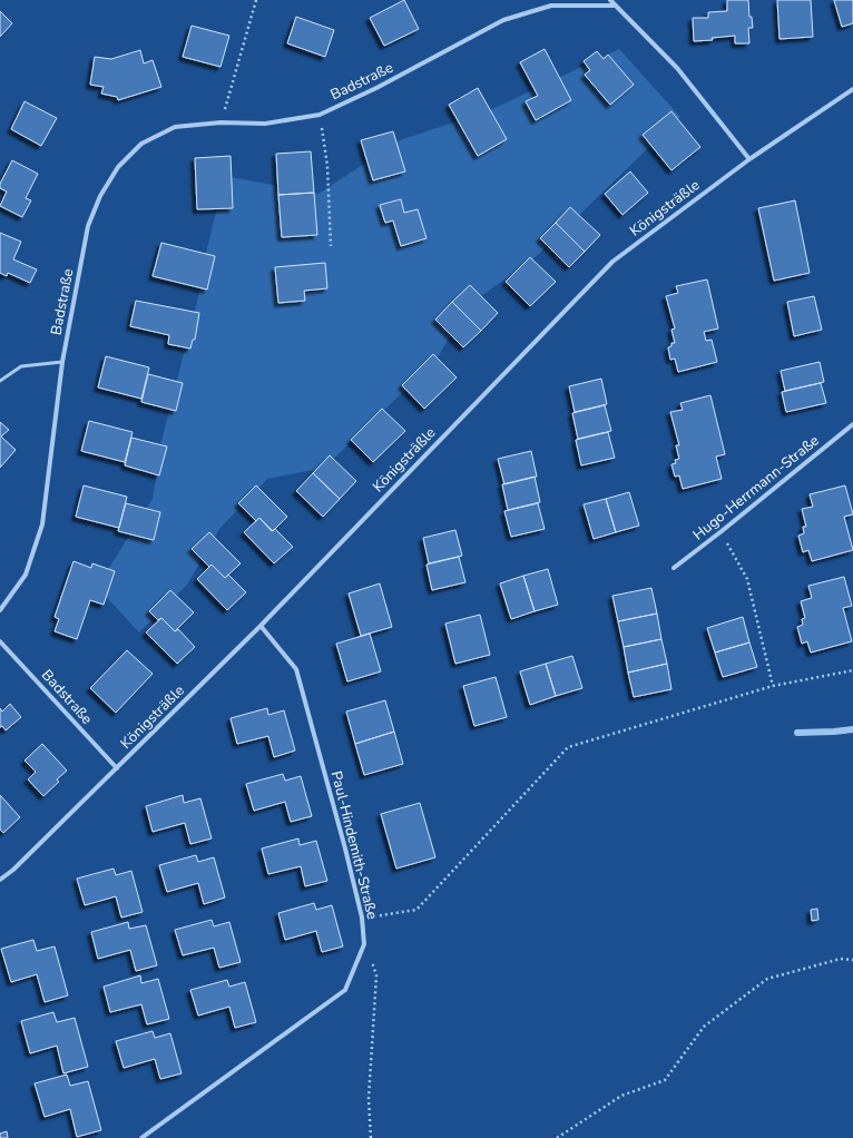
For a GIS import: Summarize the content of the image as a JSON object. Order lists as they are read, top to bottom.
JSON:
{
  "streets": {
    "street": [
      "Badstraße",
      "Königsträßle",
      "Hugo-Herrmann-Straße",
      "Paul-Hindemith-Straße"
    ]
  },
  "crossings": [
    ["Badstraße", "Königsträßle"],
    ["Königsträßle", "Paul-Hindemith-Straße"]
  ]
}
